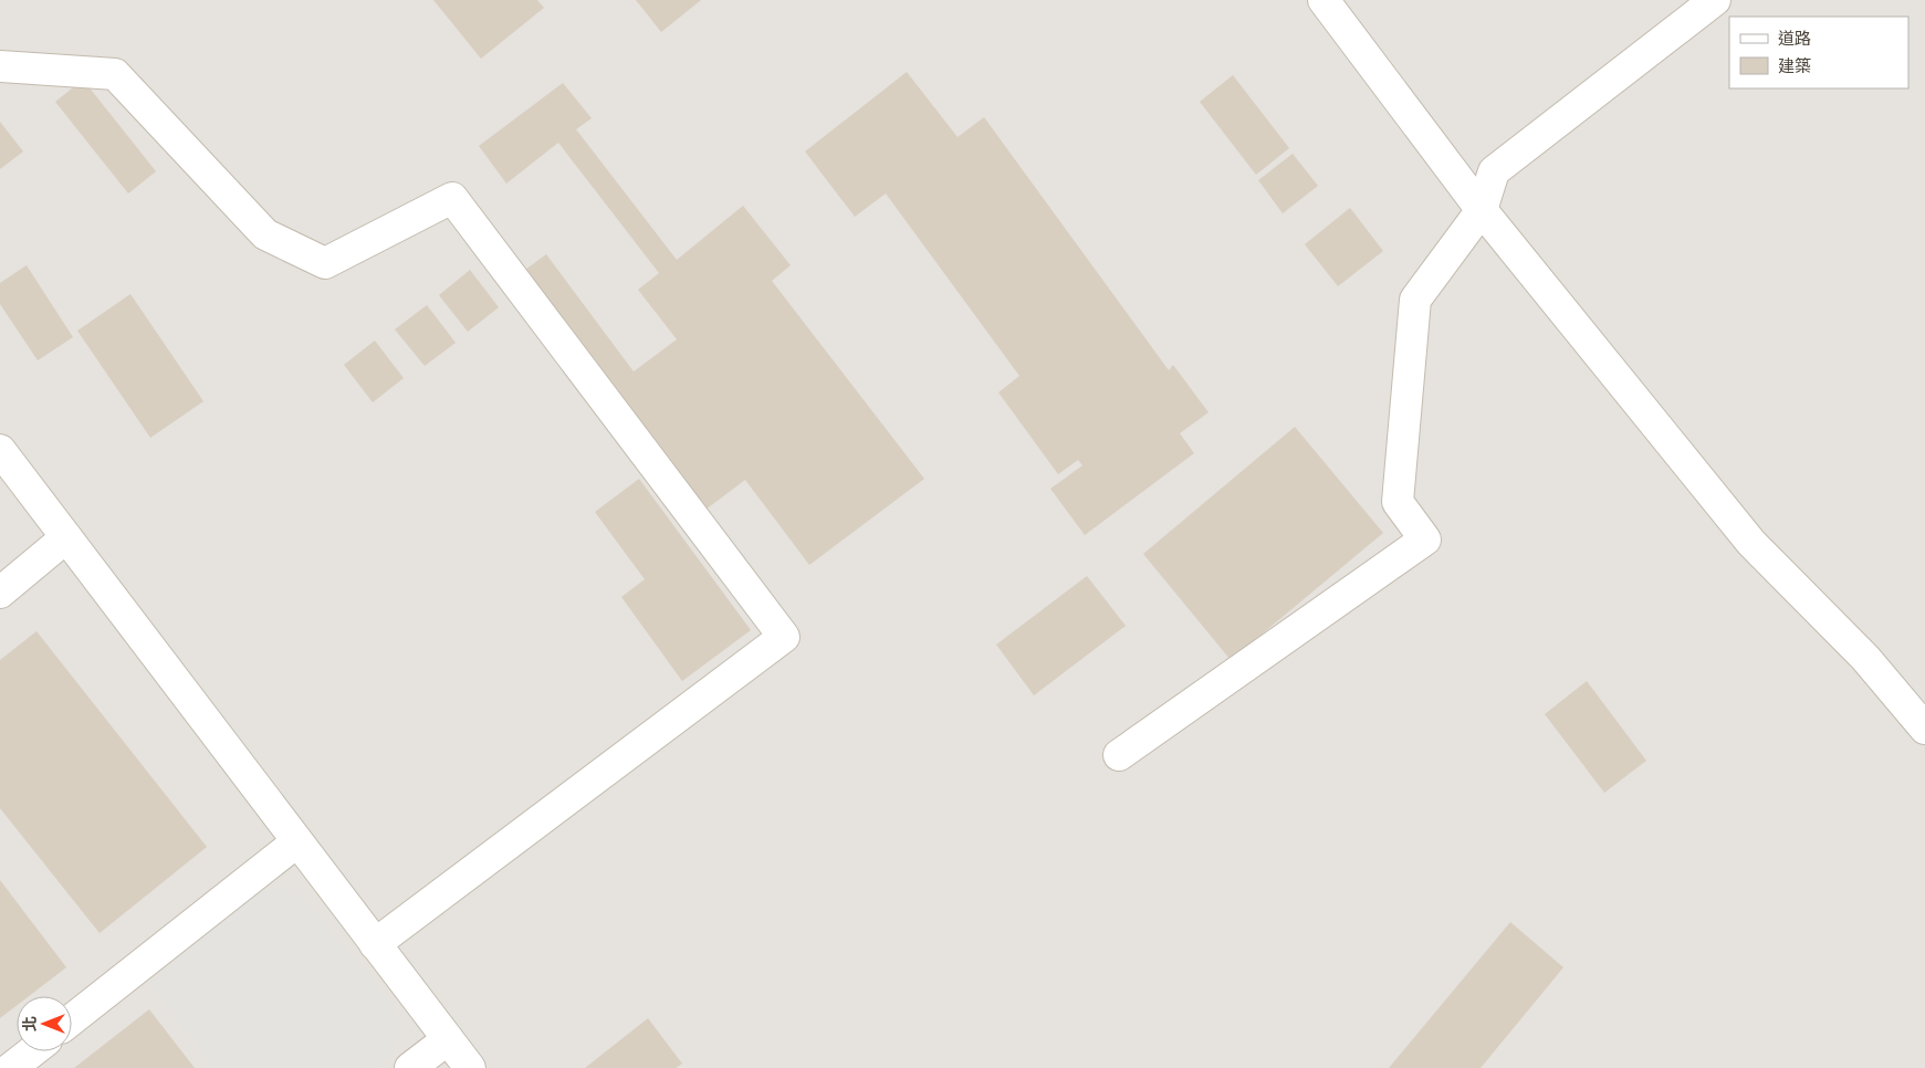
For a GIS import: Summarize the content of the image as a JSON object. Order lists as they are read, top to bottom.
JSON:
{
  "legend": ["道路", "建築"],
  "north": "left"
}
